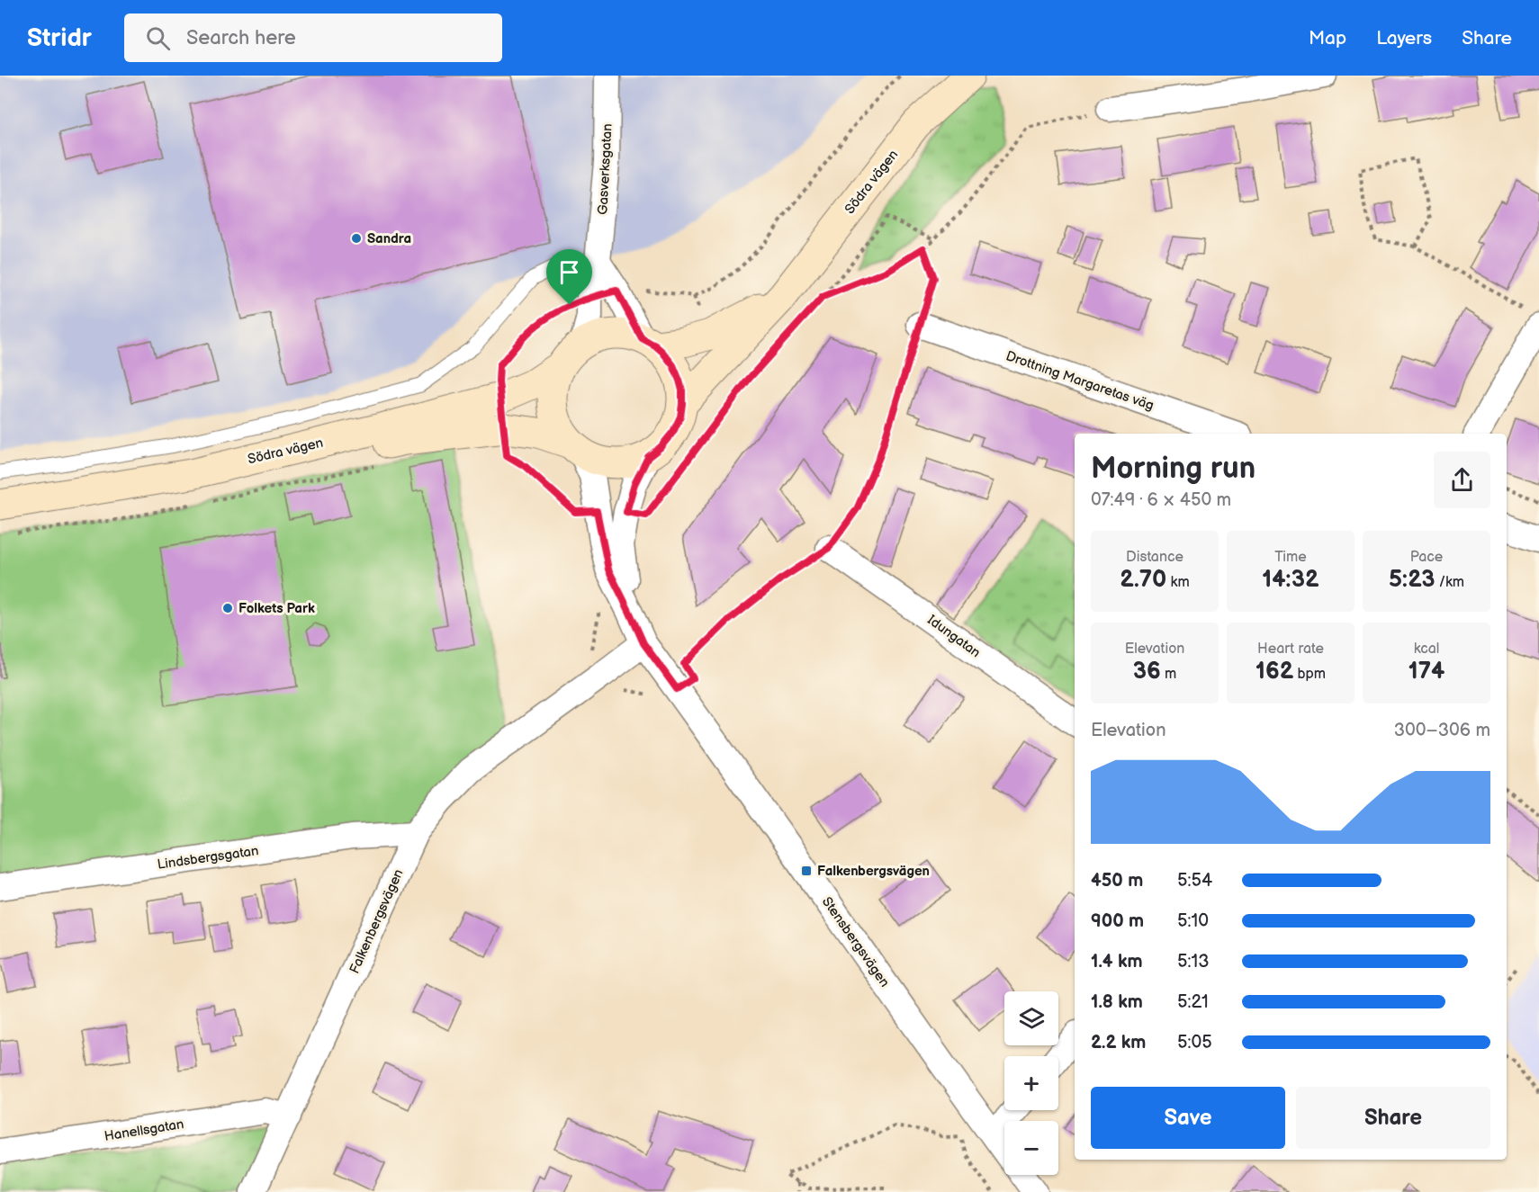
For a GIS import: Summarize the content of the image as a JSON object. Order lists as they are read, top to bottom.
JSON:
{
  "streets": {
    "main road": ["Södra vägen"],
    "street": [
      "Gasverksgatan",
      "Drottning Margaretas väg",
      "Idungatan",
      "Lindsbergsgatan",
      "Falkenbergsvägen",
      "Stensbergsvägen",
      "Hanellsgatan"
    ]
  },
  "crossings": [
    ["Gasverksgatan", "Södra vägen"],
    ["Gasverksgatan", "Stensbergsvägen"],
    ["Södra vägen", "Stensbergsvägen"],
    ["Lindsbergsgatan", "Falkenbergsvägen"],
    ["Falkenbergsvägen", "Stensbergsvägen"],
    ["Falkenbergsvägen", "Hanellsgatan"]
  ],
  "places": {
    "other": ["Sandra", "Folkets Park"],
    "transit": ["Falkenbergsvägen"]
  },
  "page": {
    "header": "Stridr",
    "search": "Search here",
    "nav": ["Map", "Layers", "Share"],
    "heading": ["Morning run", "07:49 · 6 × 450 m"],
    "stats": [
      ["Distance", "2.70 km"],
      ["Time", "14:32"],
      ["Pace", "5:23 /km"],
      ["Elevation", "36 m"],
      ["Heart rate", "162 bpm"],
      ["kcal", "174"]
    ],
    "chart": ["Elevation", "300–306 m"],
    "list": [
      {
        "name": "450 m",
        "note": "5:54"
      },
      {
        "name": "900 m",
        "note": "5:10"
      },
      {
        "name": "1.4 km",
        "note": "5:13"
      },
      {
        "name": "1.8 km",
        "note": "5:21"
      },
      {
        "name": "2.2 km",
        "note": "5:05"
      }
    ],
    "map_buttons": ["+", "−"],
    "buttons": ["Save", "Share"]
  }
}
